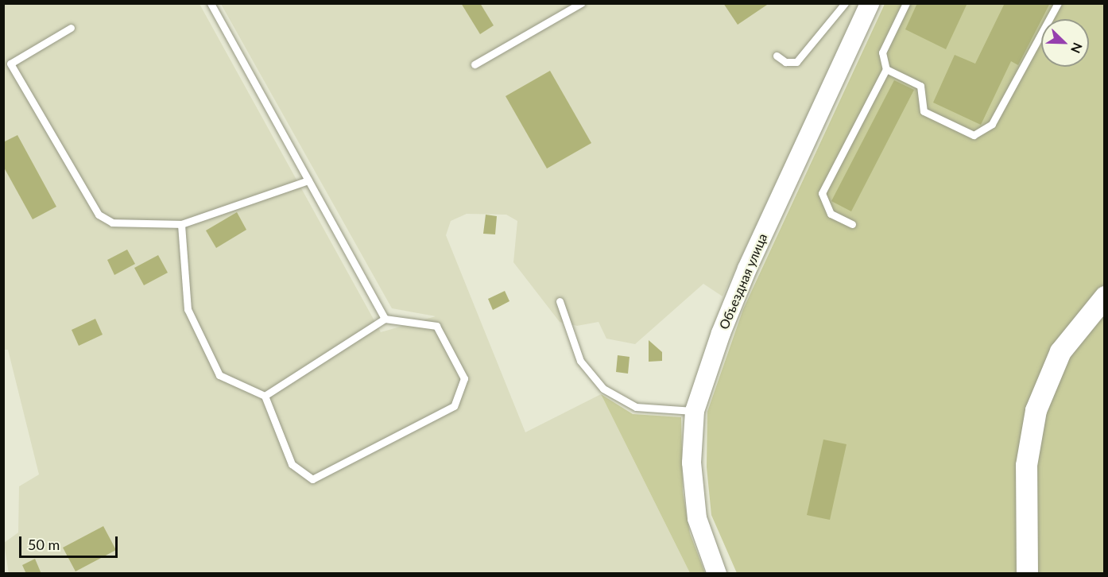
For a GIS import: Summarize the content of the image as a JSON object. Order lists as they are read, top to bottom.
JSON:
{
  "streets": {
    "street": ["Объездная улица"]
  },
  "scale_bar": "50 m",
  "north": "bottom right"
}
